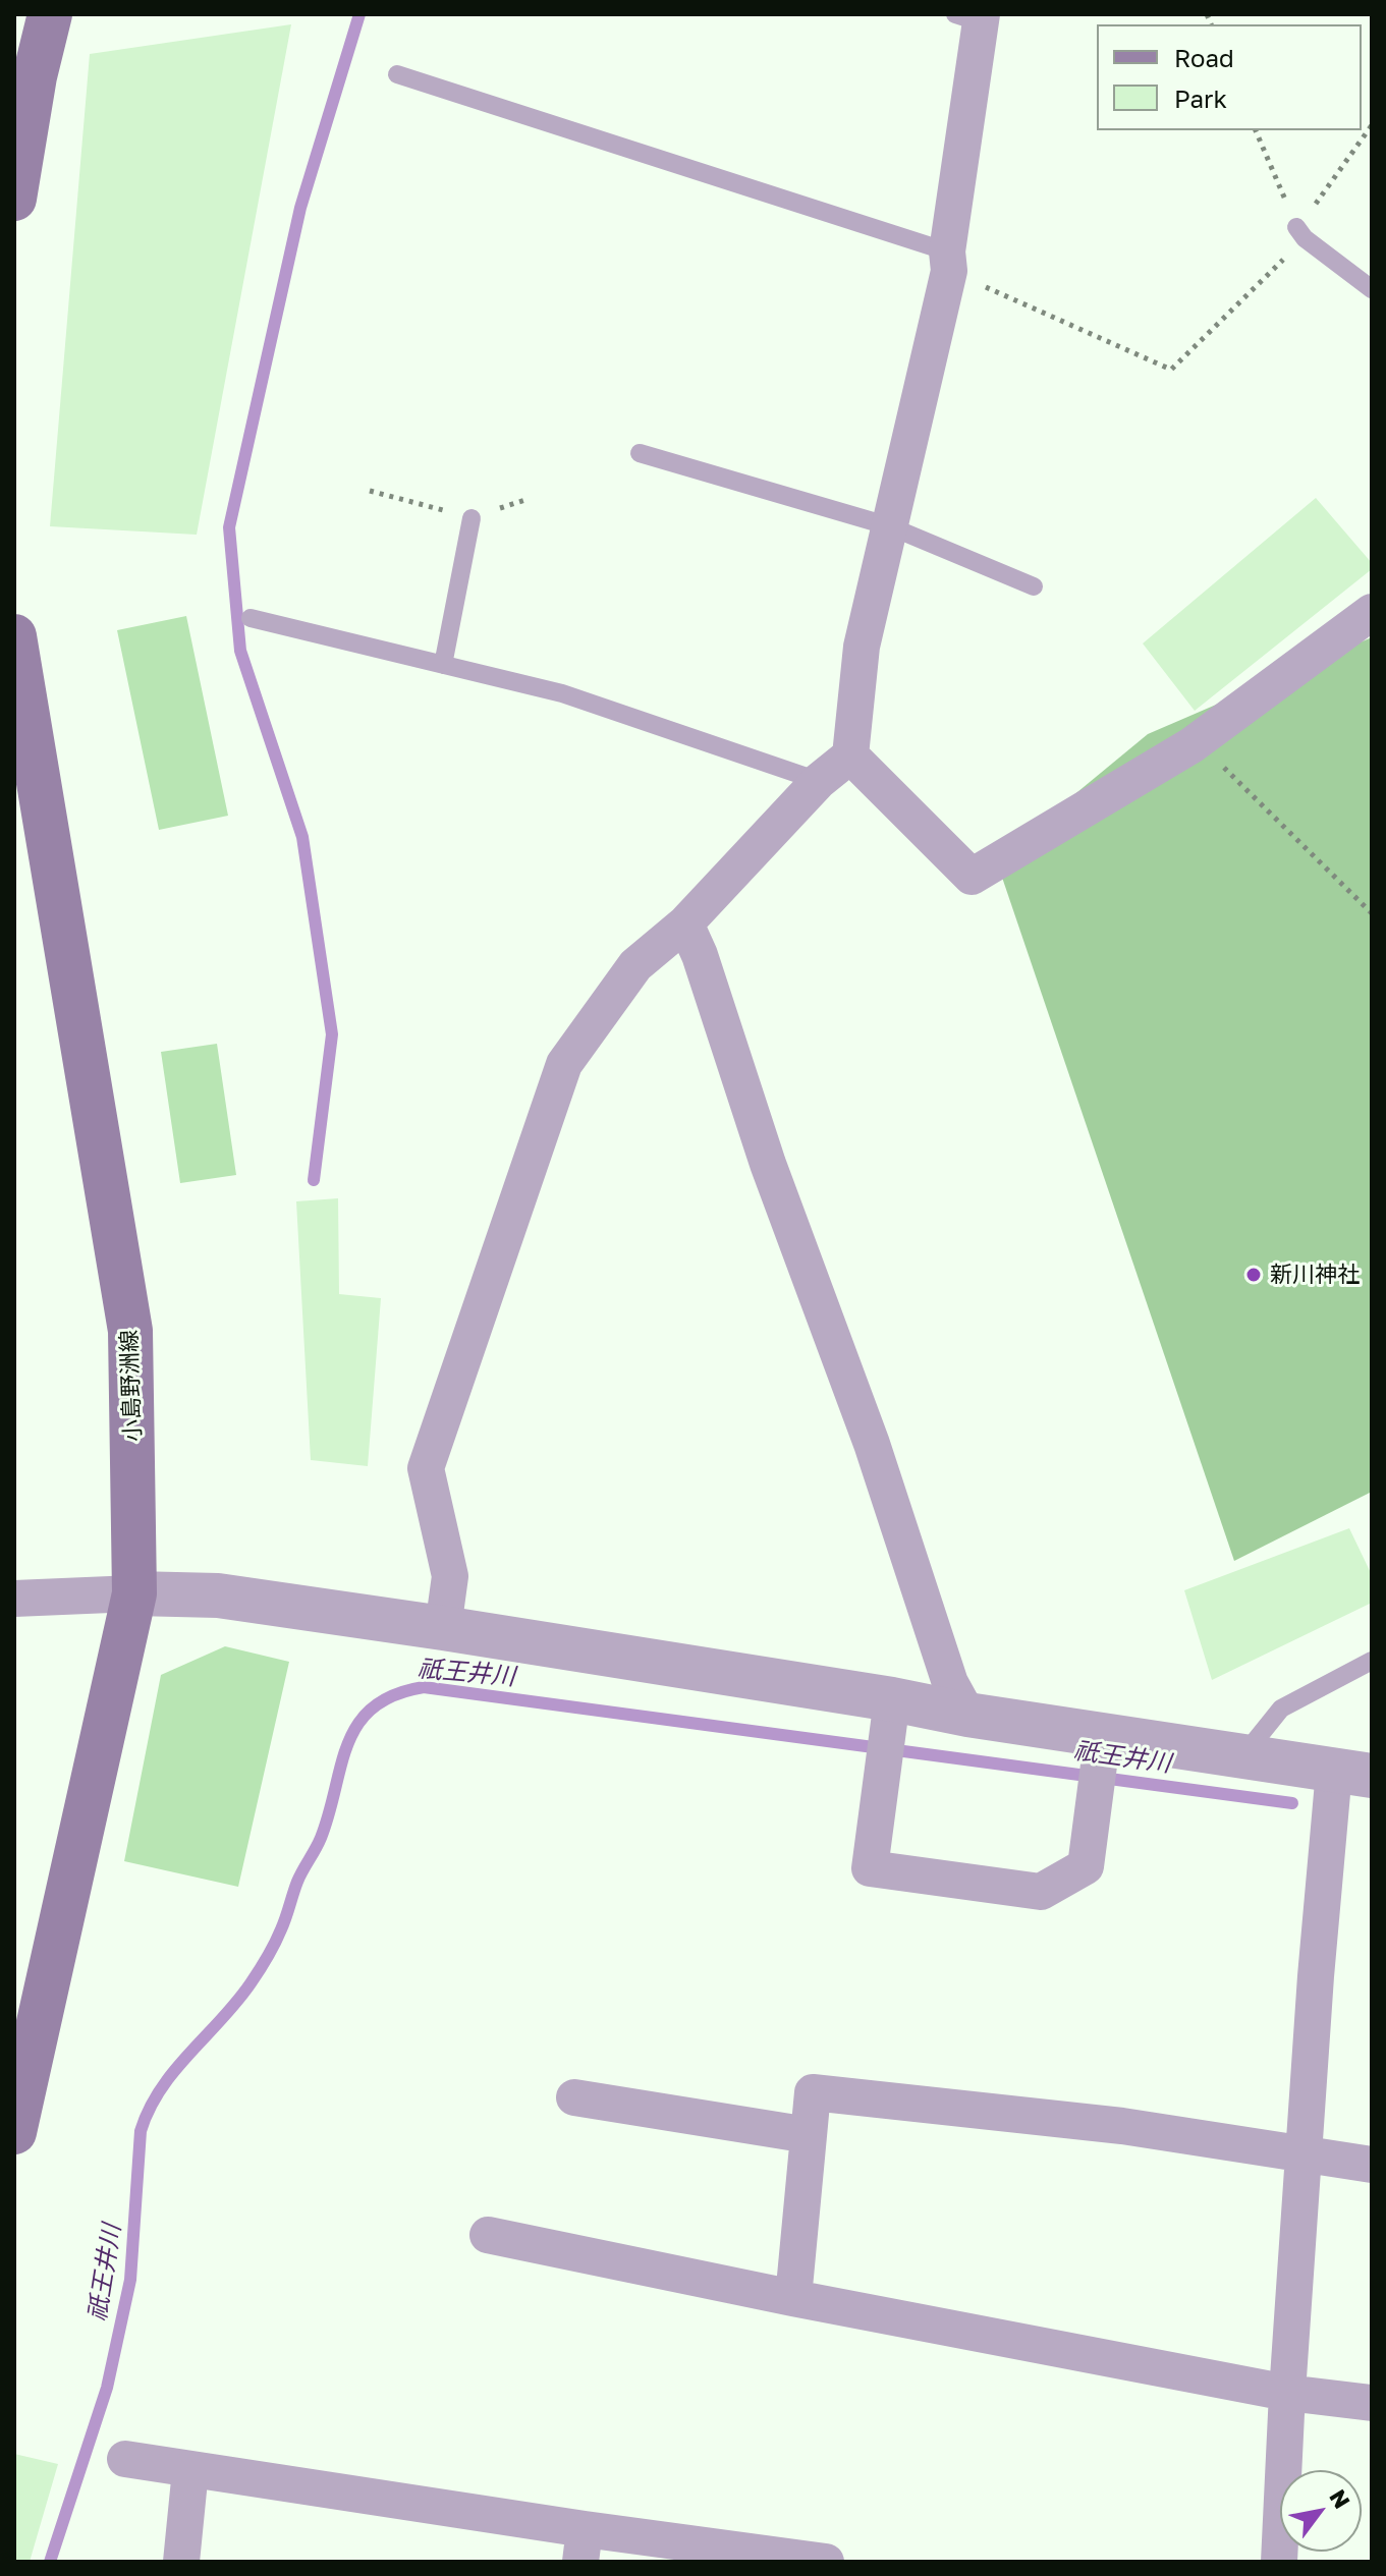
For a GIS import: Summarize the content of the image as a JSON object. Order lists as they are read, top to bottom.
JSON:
{
  "streets": {
    "main road": ["小島野洲線"]
  },
  "water": ["祇王井川"],
  "places": ["新川神社"],
  "legend": ["Road", "Park"],
  "north": "top right"
}
